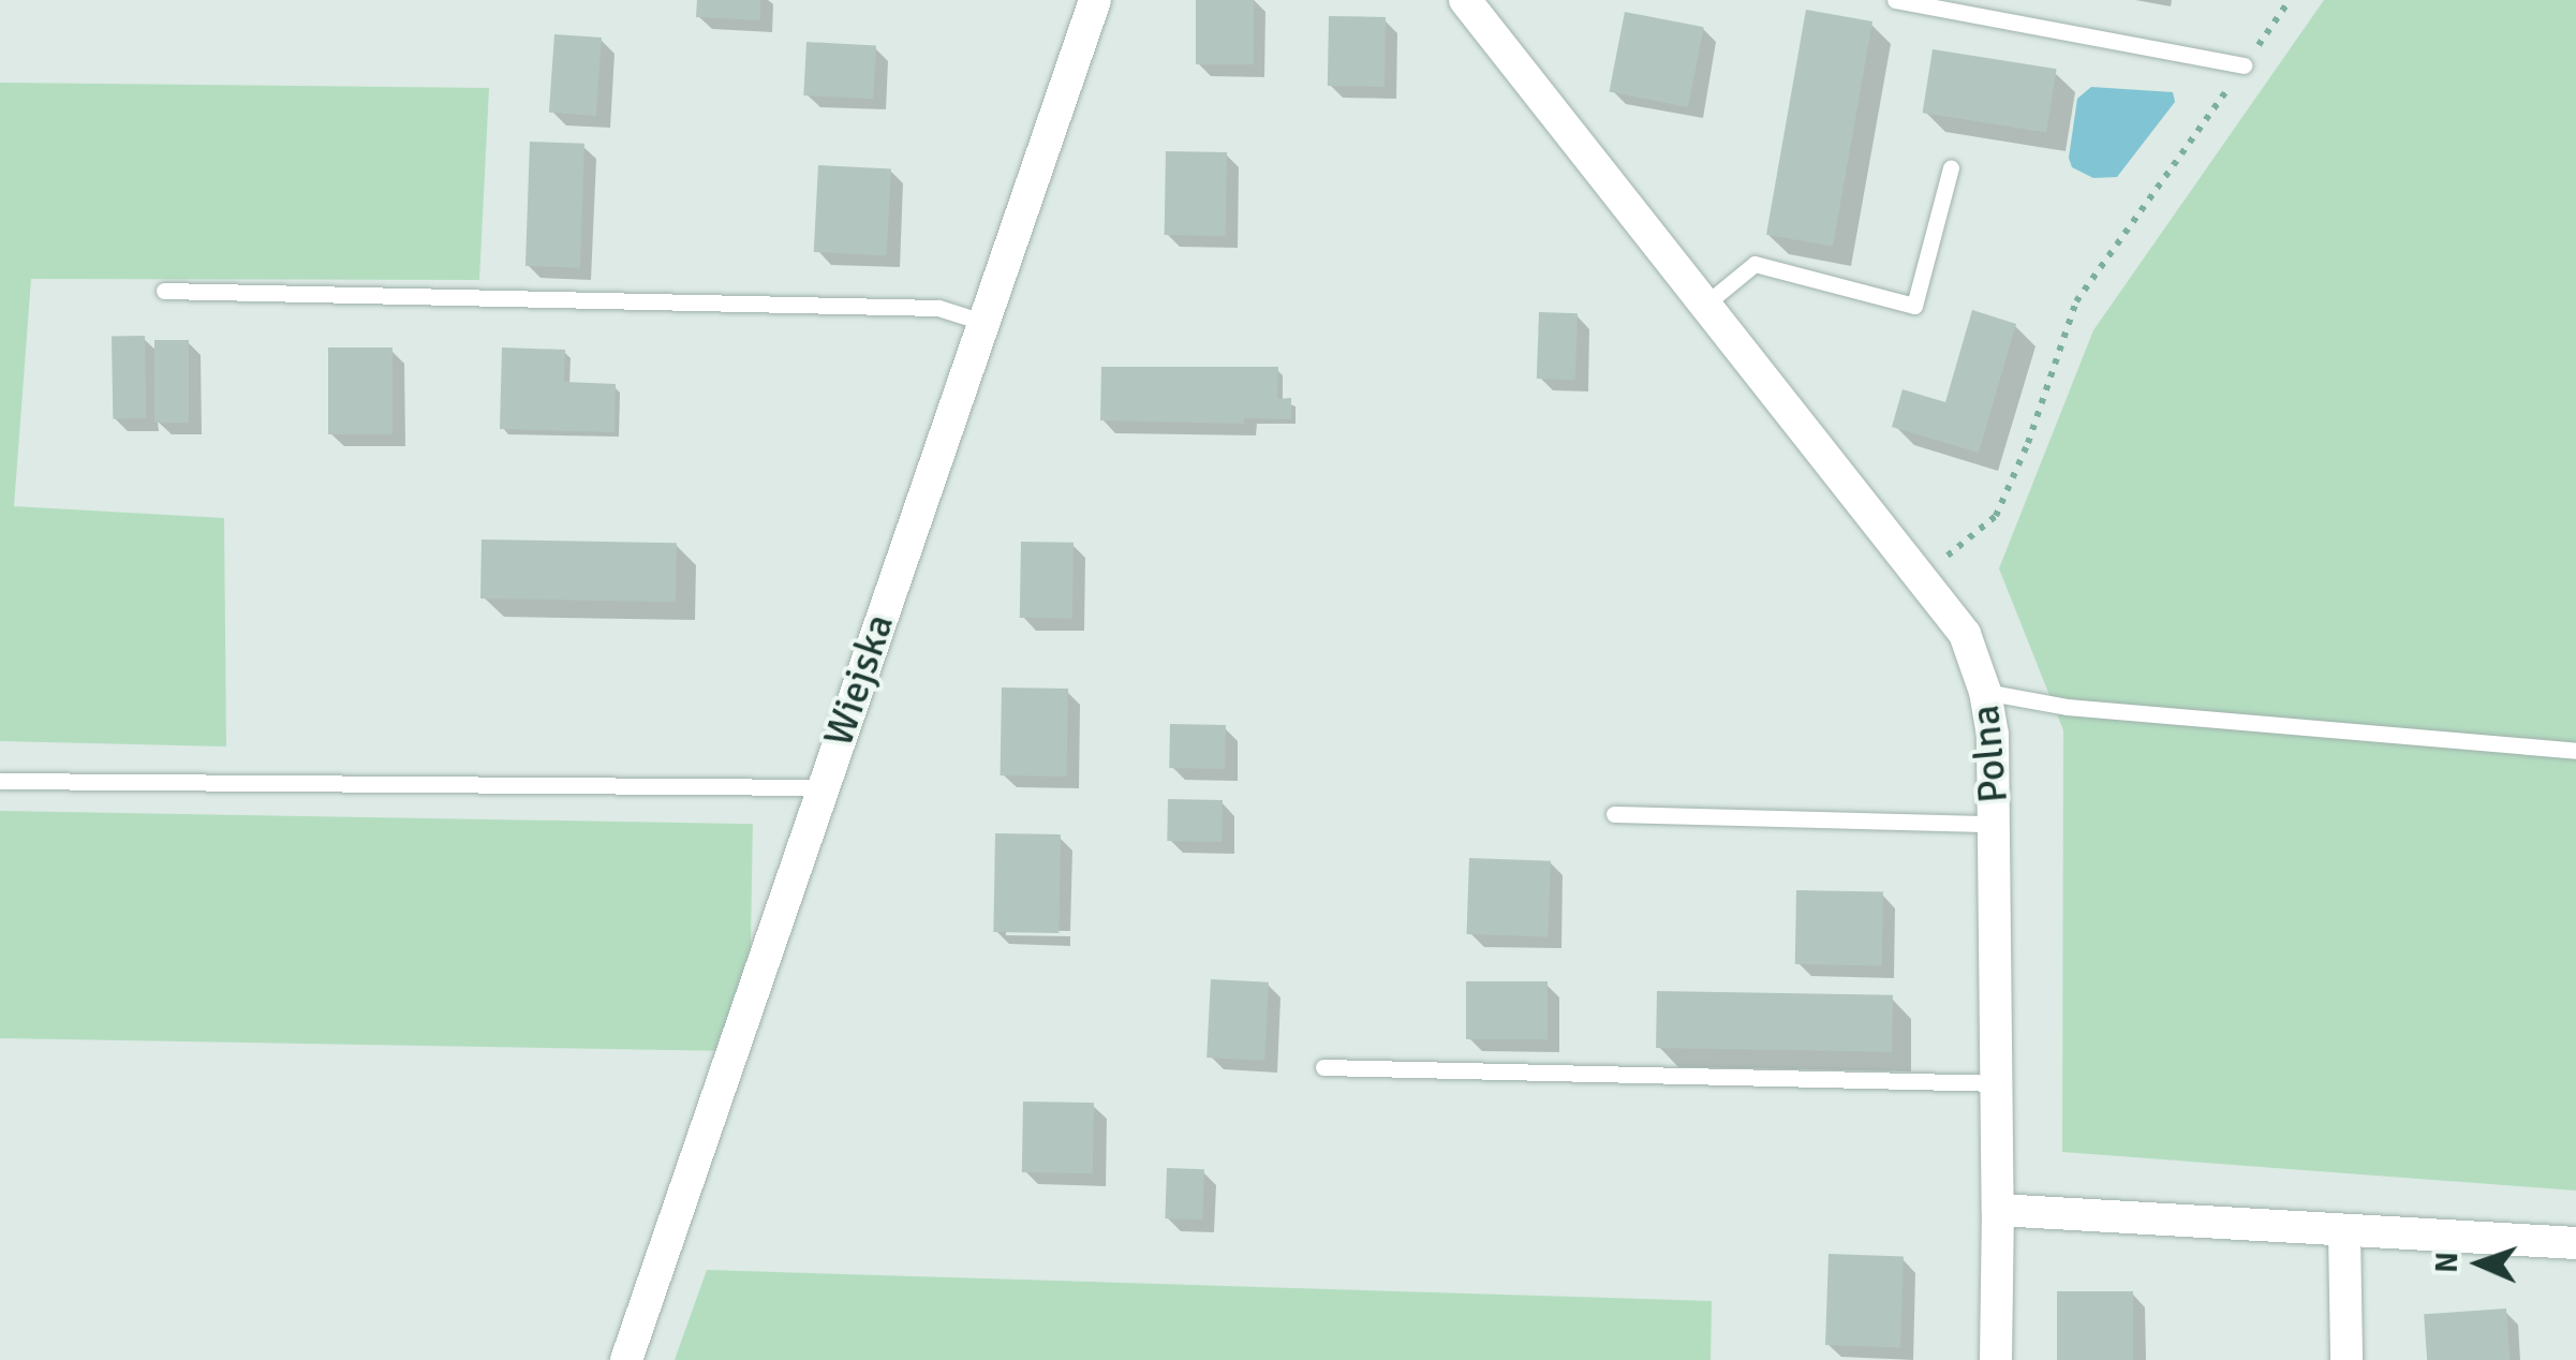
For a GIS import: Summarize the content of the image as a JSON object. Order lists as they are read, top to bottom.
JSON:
{
  "streets": {
    "street": ["Wiejska", "Polna"]
  },
  "north": "left"
}
